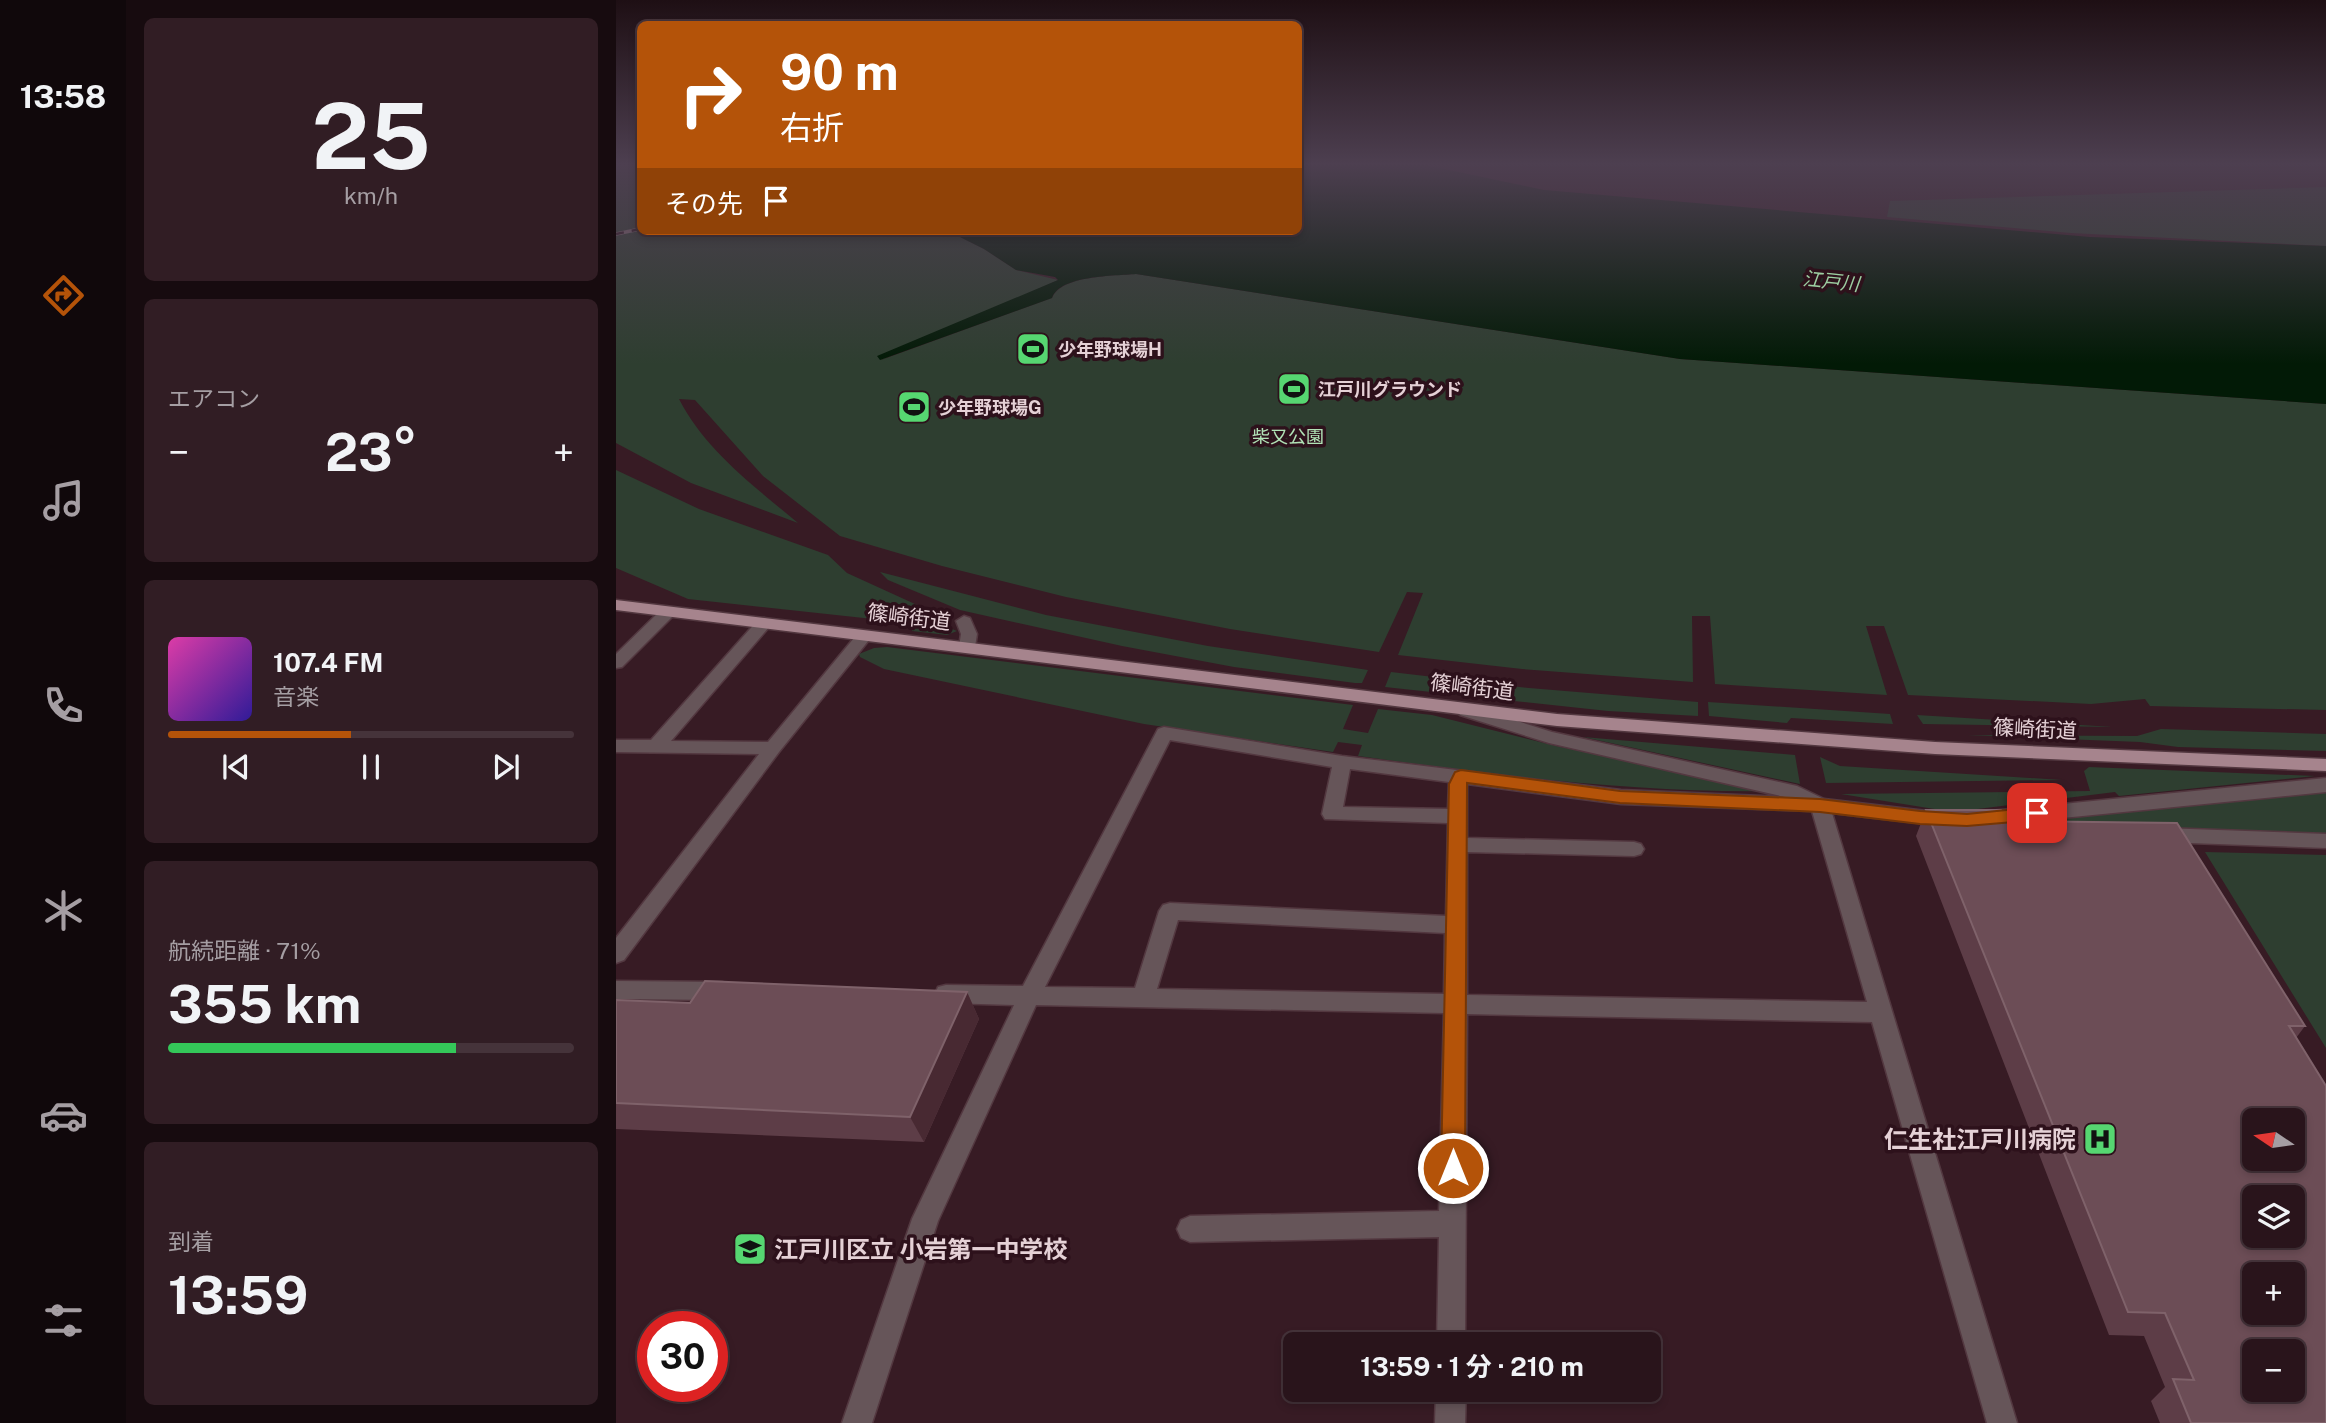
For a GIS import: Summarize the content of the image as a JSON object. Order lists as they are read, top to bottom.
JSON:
{
  "streets": {
    "main road": ["篠崎街道"]
  },
  "water": ["江戸川"],
  "parks": ["柴又公園"],
  "places": {
    "sports": ["少年野球場H", "江戸川グラウンド", "少年野球場G"],
    "hospital": ["仁生社江戸川病院"],
    "school or university": ["江戸川区立 小岩第一中学校"]
  },
  "north": "left",
  "page": {
    "tabs": "13:58",
    "tile": [
      ["25", "km/h"],
      "エアコン",
      ["航続距離 · 71%", "355 km"],
      ["到着", "13:59"]
    ],
    "turn": ["90 m", "右折"],
    "then": "その先",
    "heat": ["−", "23°", "+"],
    "song": ["107.4 FM", "音楽"],
    "map_buttons": ["+", "−"],
    "limit": "30",
    "trip": "13:59 · 1 分 · 210 m"
  }
}
